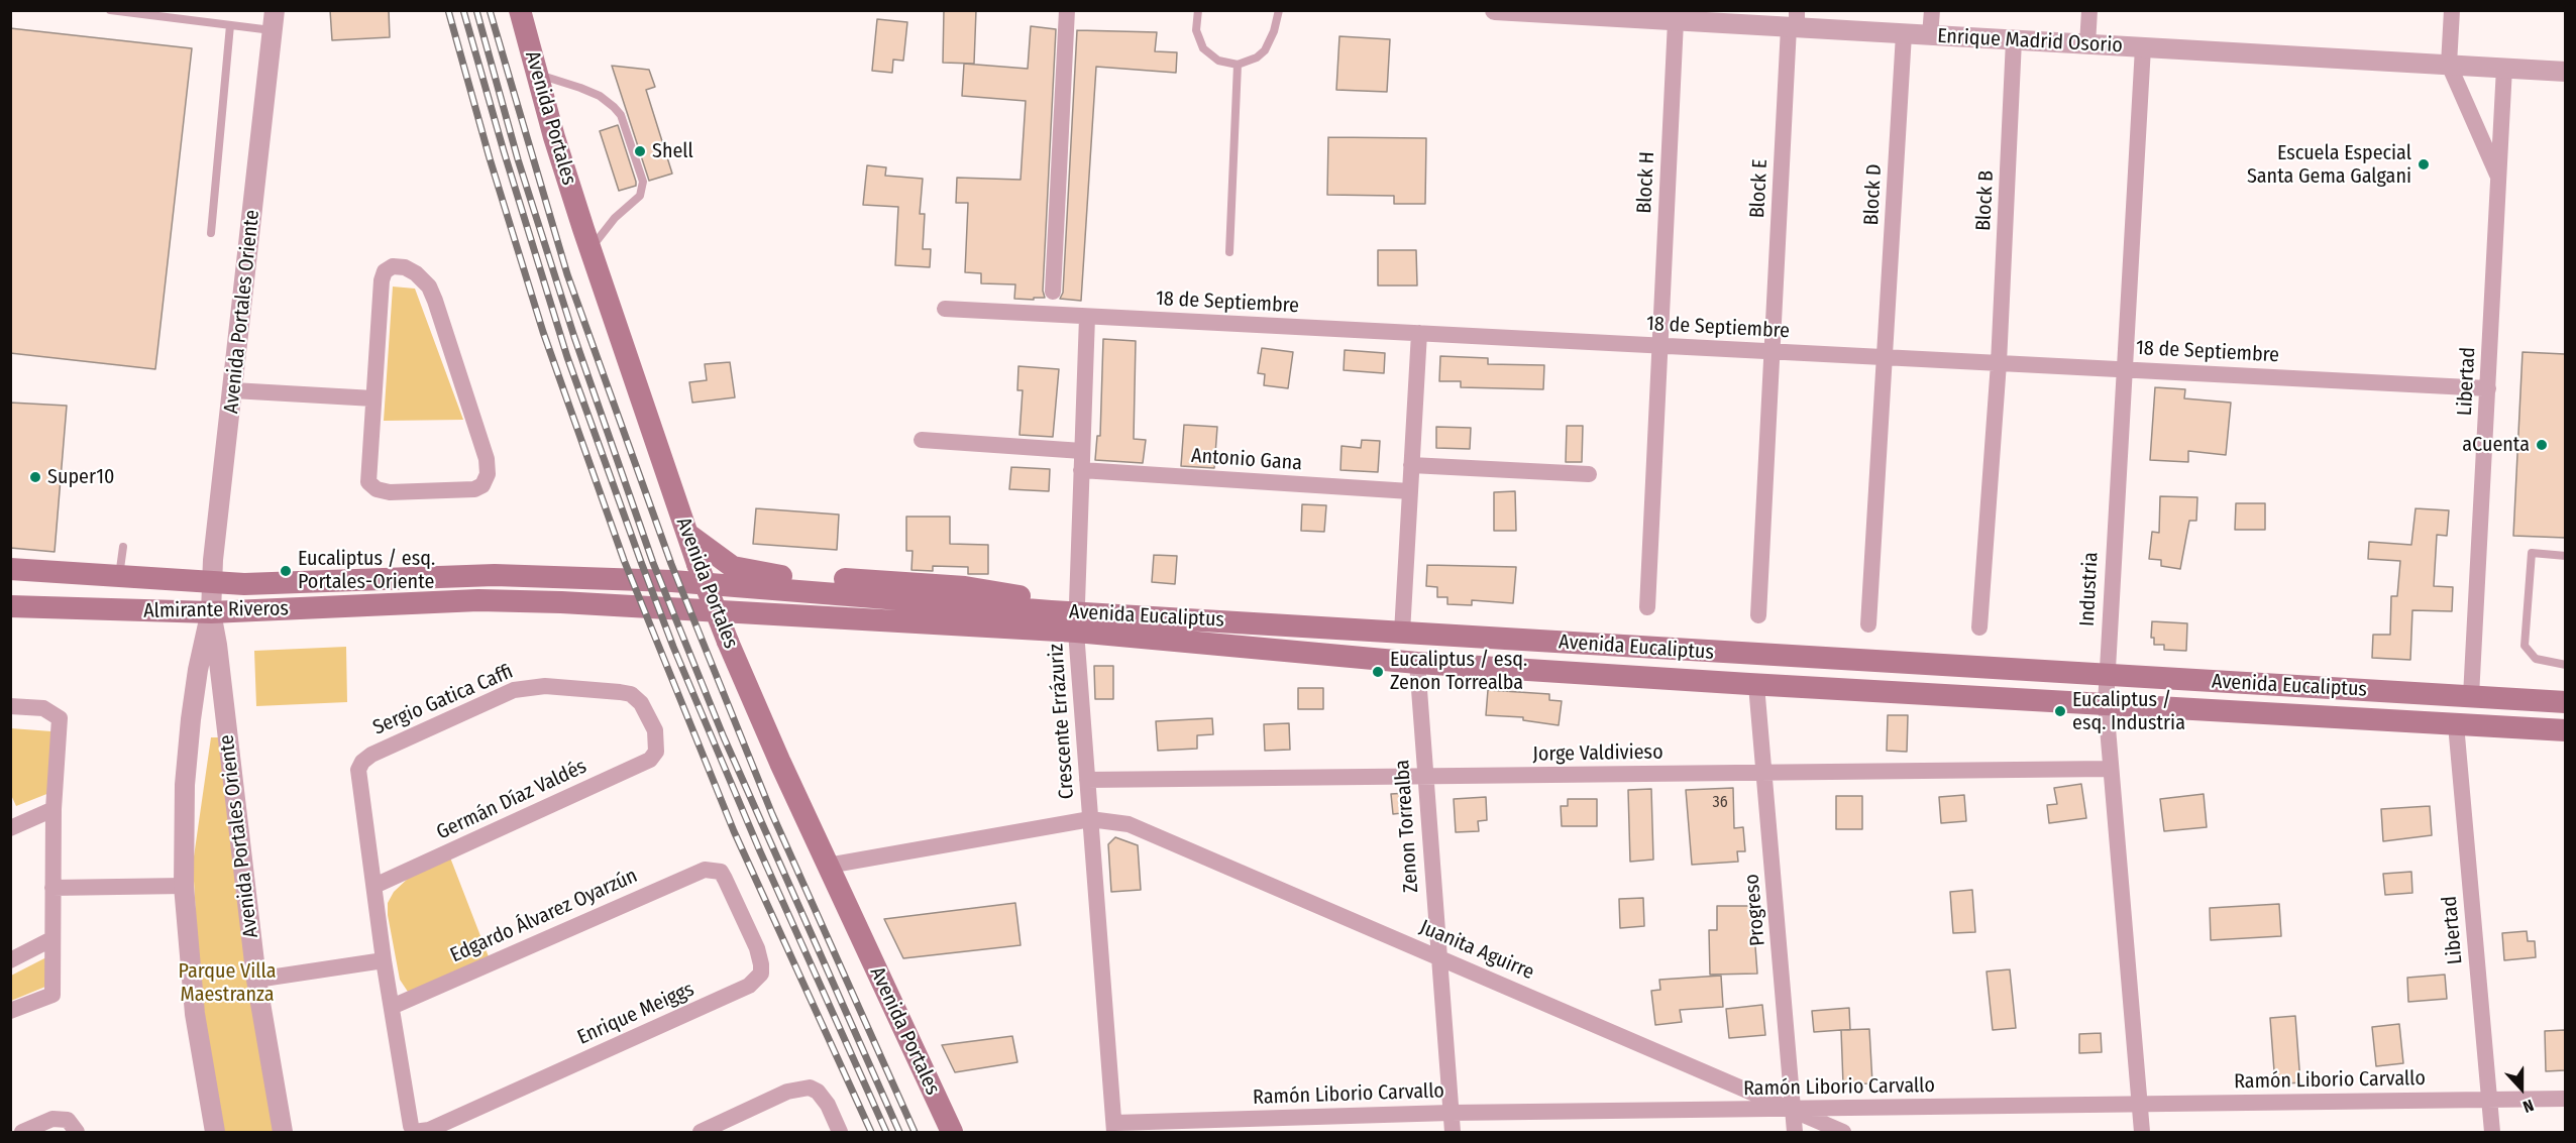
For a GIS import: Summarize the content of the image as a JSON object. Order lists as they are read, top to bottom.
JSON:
{
  "streets": {
    "main road": ["Avenida Portales", "Almirante Riveros", "Avenida Eucaliptus"],
    "street": [
      "Enrique Madrid Osorio",
      "Block H",
      "Block E",
      "Block D",
      "Block B",
      "18 de Septiembre",
      "Avenida Portales Oriente",
      "Libertad",
      "Antonio Gana",
      "Industria",
      "Sergio Gatica Caffi",
      "Crescente Errázuriz",
      "Jorge Valdivieso",
      "Germán Díaz Valdés",
      "Zenon Torrealba",
      "Progreso",
      "Edgardo Álvarez Oyarzún",
      "Juanita Aguirre",
      "Enrique Meiggs",
      "Ramón Liborio Carvallo"
    ]
  },
  "crossings": [
    ["Enrique Madrid Osorio", "Block H"],
    ["Enrique Madrid Osorio", "Block E"],
    ["Enrique Madrid Osorio", "Block D"],
    ["Enrique Madrid Osorio", "Block B"],
    ["Enrique Madrid Osorio", "Libertad"],
    ["Enrique Madrid Osorio", "Industria"],
    ["Avenida Portales", "Juanita Aguirre"],
    ["Block H", "18 de Septiembre"],
    ["Block E", "18 de Septiembre"],
    ["Block D", "18 de Septiembre"],
    ["Block B", "18 de Septiembre"],
    ["18 de Septiembre", "Libertad"],
    ["18 de Septiembre", "Industria"],
    ["18 de Septiembre", "Crescente Errázuriz"],
    ["Avenida Portales Oriente", "Almirante Riveros"],
    ["Libertad", "Avenida Eucaliptus"],
    ["Libertad", "Ramón Liborio Carvallo"],
    ["Antonio Gana", "Crescente Errázuriz"],
    ["Industria", "Avenida Eucaliptus"],
    ["Industria", "Jorge Valdivieso"],
    ["Industria", "Ramón Liborio Carvallo"],
    ["Almirante Riveros", "Avenida Eucaliptus"],
    ["Avenida Eucaliptus", "Crescente Errázuriz"],
    ["Avenida Eucaliptus", "Zenon Torrealba"],
    ["Avenida Eucaliptus", "Progreso"],
    ["Sergio Gatica Caffi", "Germán Díaz Valdés"],
    ["Crescente Errázuriz", "Jorge Valdivieso"],
    ["Crescente Errázuriz", "Juanita Aguirre"],
    ["Crescente Errázuriz", "Ramón Liborio Carvallo"],
    ["Jorge Valdivieso", "Zenon Torrealba"],
    ["Jorge Valdivieso", "Progreso"],
    ["Zenon Torrealba", "Juanita Aguirre"],
    ["Zenon Torrealba", "Ramón Liborio Carvallo"],
    ["Progreso", "Juanita Aguirre"],
    ["Progreso", "Ramón Liborio Carvallo"],
    ["Edgardo Álvarez Oyarzún", "Enrique Meiggs"],
    ["Juanita Aguirre", "Ramón Liborio Carvallo"]
  ],
  "parks": ["Parque Villa Maestranza"],
  "places": [
    "Shell",
    "Escuela Especial Santa Gema Galgani",
    "aCuenta",
    "Super10",
    "Eucaliptus / esq. Portales-Oriente",
    "Eucaliptus / esq. Zenon Torrealba",
    "Eucaliptus / esq. Industria"
  ],
  "house_numbers": ["36"],
  "north": "bottom"
}
